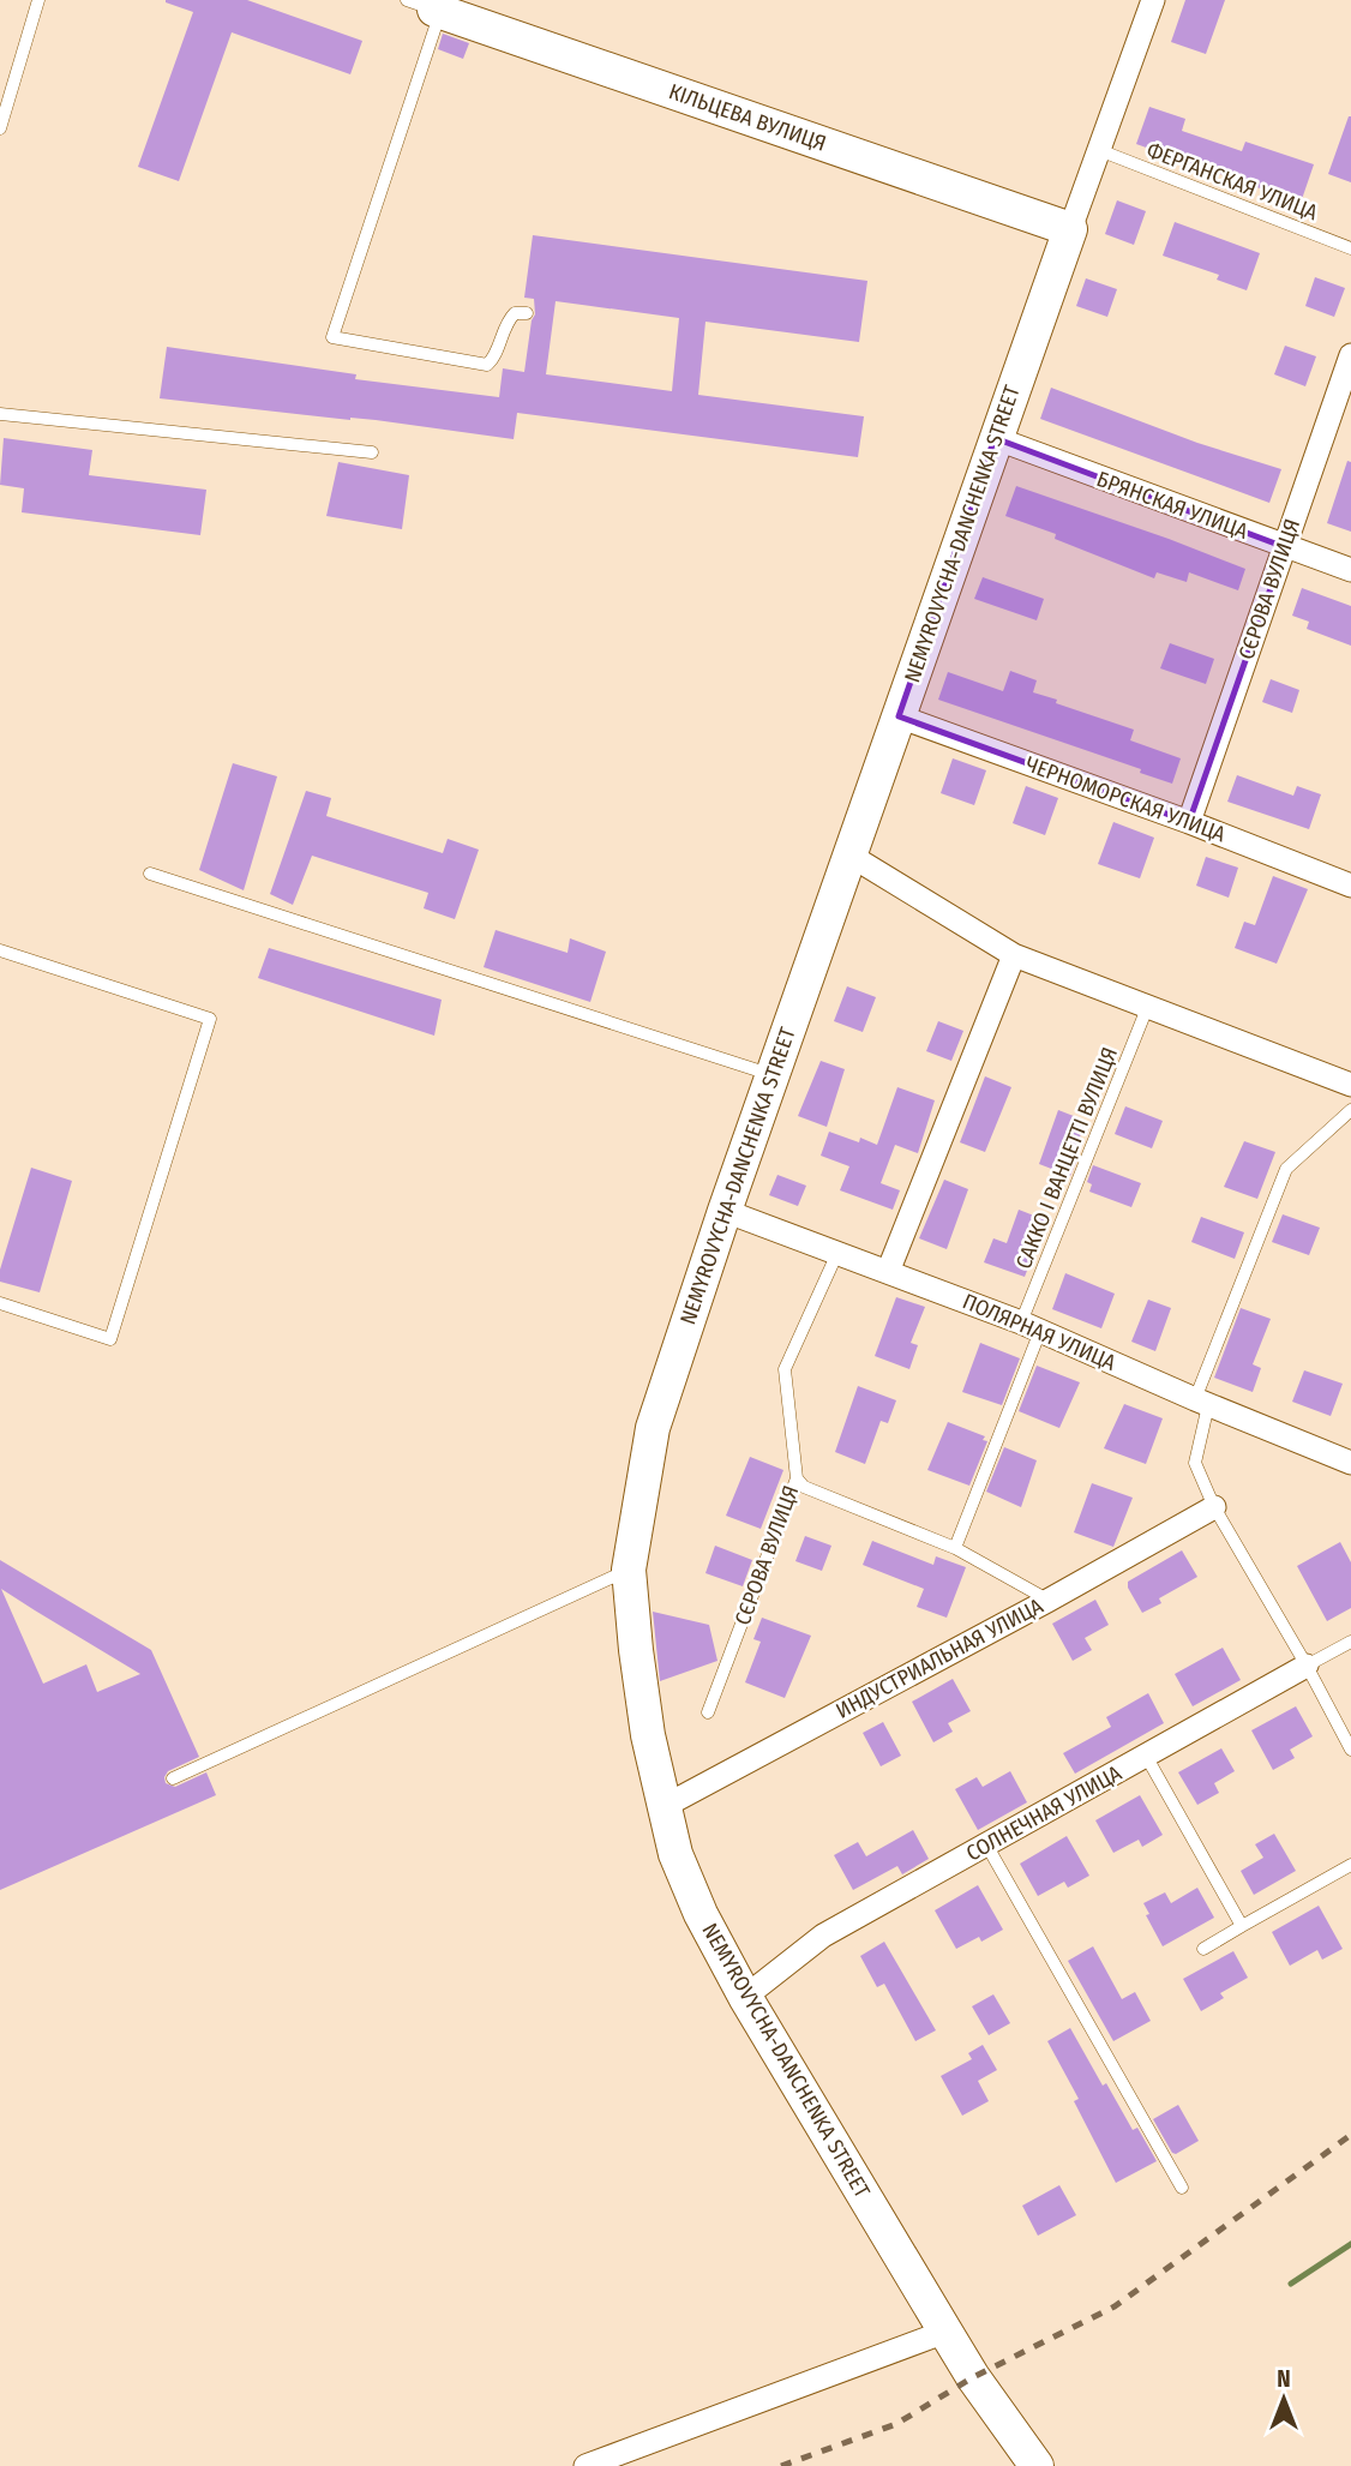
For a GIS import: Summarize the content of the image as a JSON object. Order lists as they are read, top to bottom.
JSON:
{
  "streets": {
    "street": [
      "КІЛЬЦЕВА ВУЛИЦЯ",
      "БРЯНСКАЯ УЛИЦА",
      "NEMYROVYCHA-DANCHENKA STREET",
      "СЄРОВА ВУЛИЦЯ",
      "ЧЕРНОМОРСКАЯ УЛИЦА",
      "ПОЛЯРНАЯ УЛИЦА",
      "ИНДУСТРИАЛЬНАЯ УЛИЦА",
      "СОЛНЕЧНАЯ УЛИЦА"
    ],
    "lane": ["ФЕРГАНСКАЯ УЛИЦА", "САККО І ВАНЦЕТТІ ВУЛИЦЯ"]
  },
  "crossings": [
    ["КІЛЬЦЕВА ВУЛИЦЯ", "NEMYROVYCHA-DANCHENKA STREET"],
    ["ФЕРГАНСКАЯ УЛИЦА", "NEMYROVYCHA-DANCHENKA STREET"],
    ["БРЯНСКАЯ УЛИЦА", "NEMYROVYCHA-DANCHENKA STREET"],
    ["БРЯНСКАЯ УЛИЦА", "СЄРОВА ВУЛИЦЯ"],
    ["NEMYROVYCHA-DANCHENKA STREET", "ЧЕРНОМОРСКАЯ УЛИЦА"],
    ["NEMYROVYCHA-DANCHENKA STREET", "ПОЛЯРНАЯ УЛИЦА"],
    ["NEMYROVYCHA-DANCHENKA STREET", "ИНДУСТРИАЛЬНАЯ УЛИЦА"],
    ["NEMYROVYCHA-DANCHENKA STREET", "СОЛНЕЧНАЯ УЛИЦА"],
    ["СЄРОВА ВУЛИЦЯ", "ЧЕРНОМОРСКАЯ УЛИЦА"],
    ["СЄРОВА ВУЛИЦЯ", "ПОЛЯРНАЯ УЛИЦА"],
    ["САККО І ВАНЦЕТТІ ВУЛИЦЯ", "ПОЛЯРНАЯ УЛИЦА"]
  ],
  "north": "top"
}
